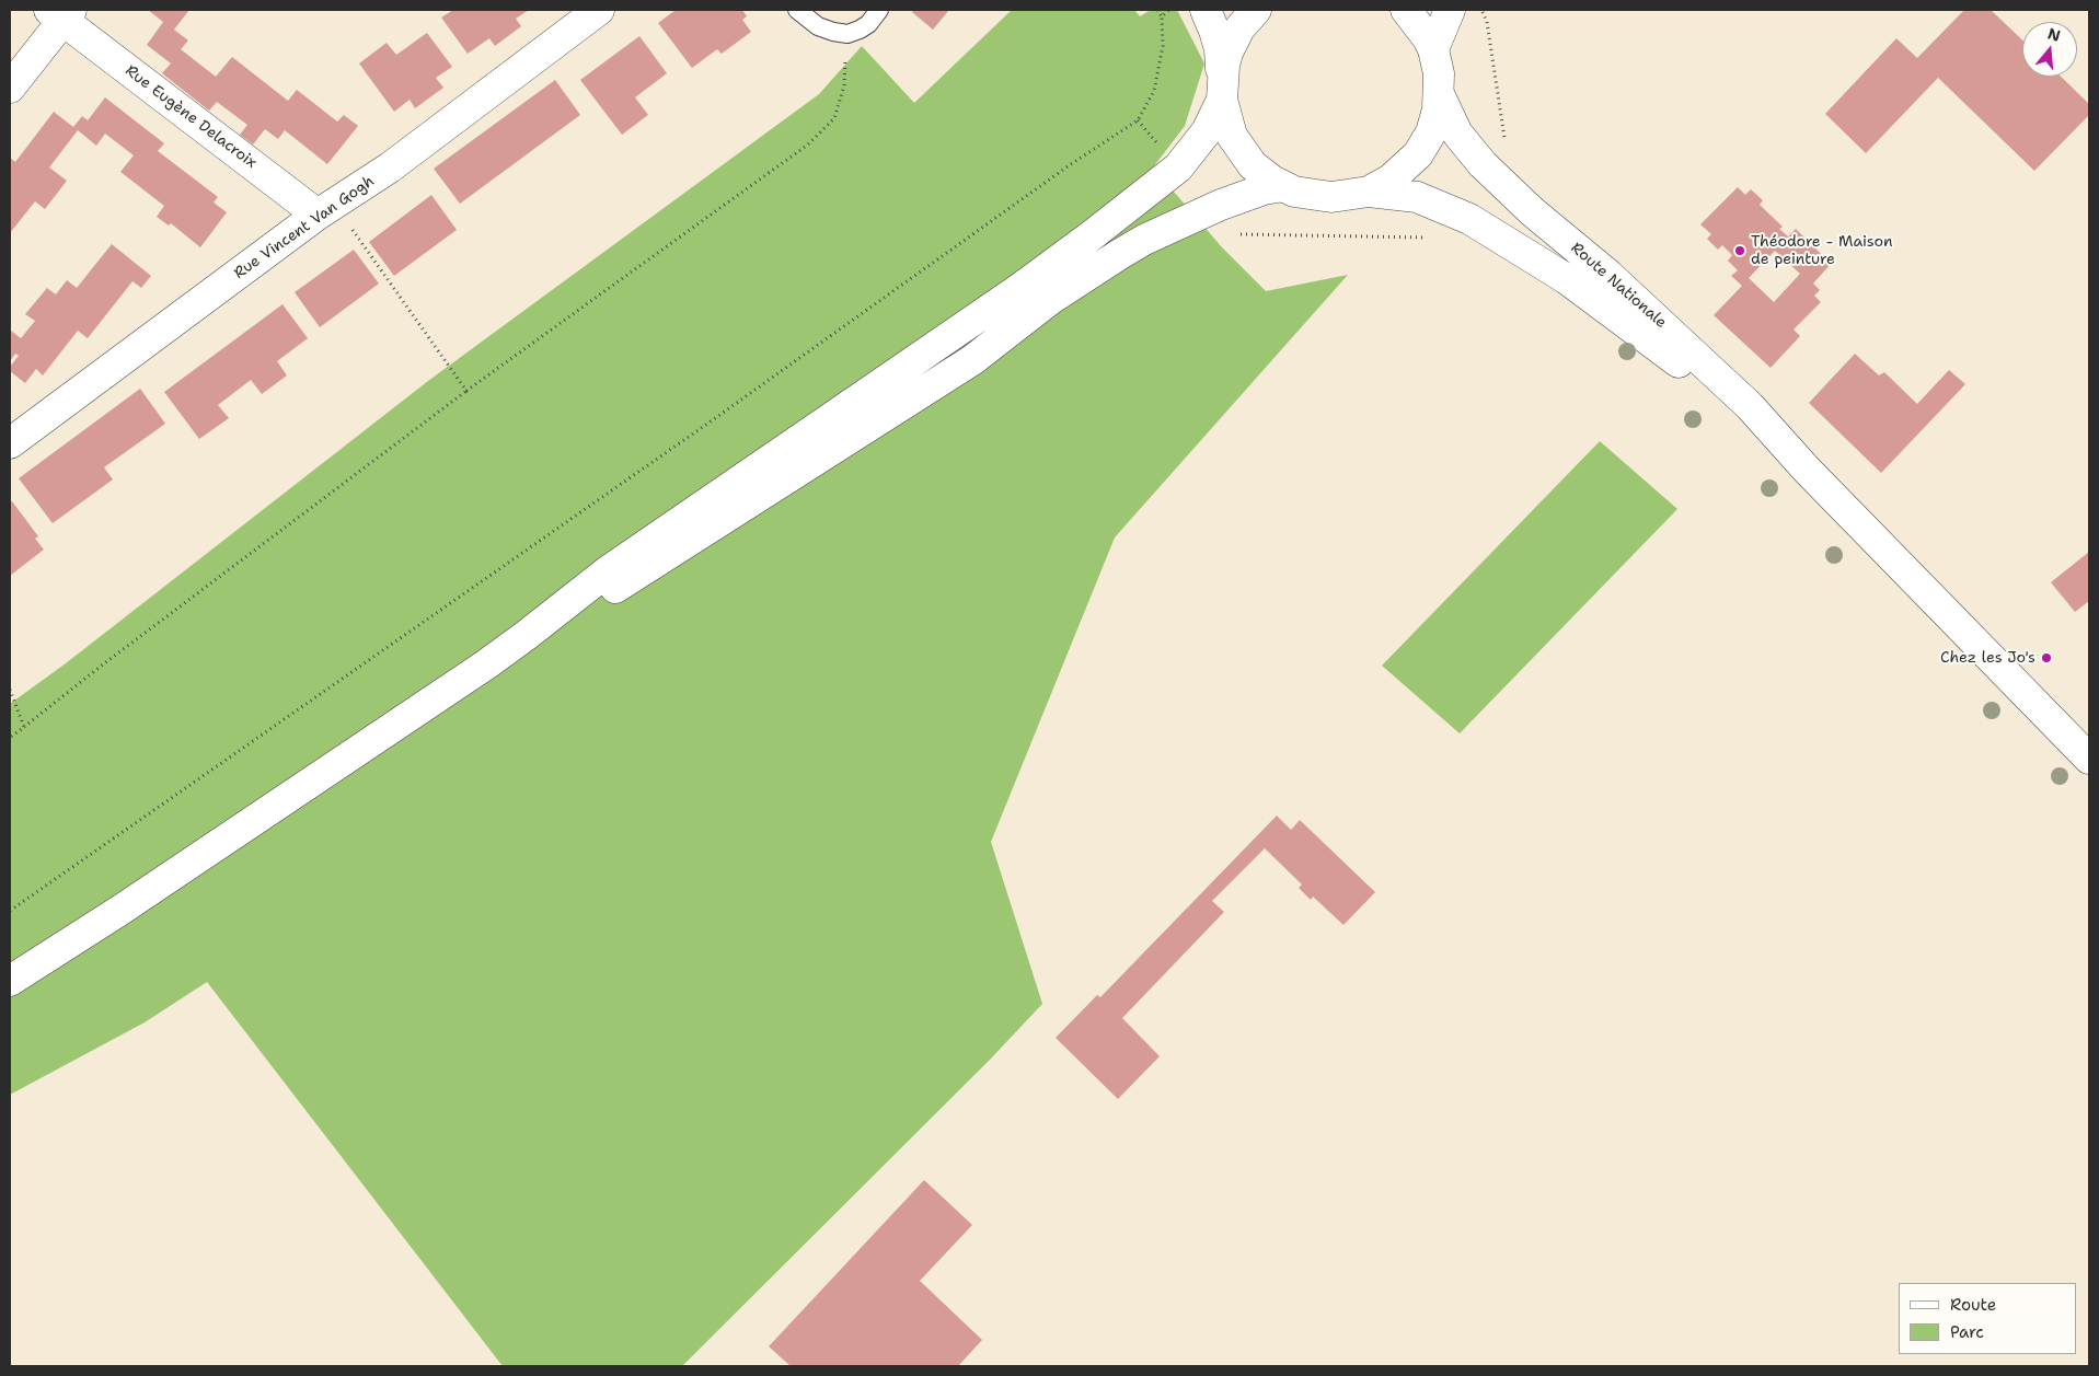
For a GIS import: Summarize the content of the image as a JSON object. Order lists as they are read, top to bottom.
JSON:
{
  "streets": {
    "main road": ["Rue Eugène Delacroix", "Rue Vincent Van Gogh", "Route Nationale"]
  },
  "crossings": [
    ["Rue Eugène Delacroix", "Rue Vincent Van Gogh"]
  ],
  "places": ["Théodore - Maison de peinture", "Chez les Jo's"],
  "legend": ["Route", "Parc"],
  "north": "top"
}
